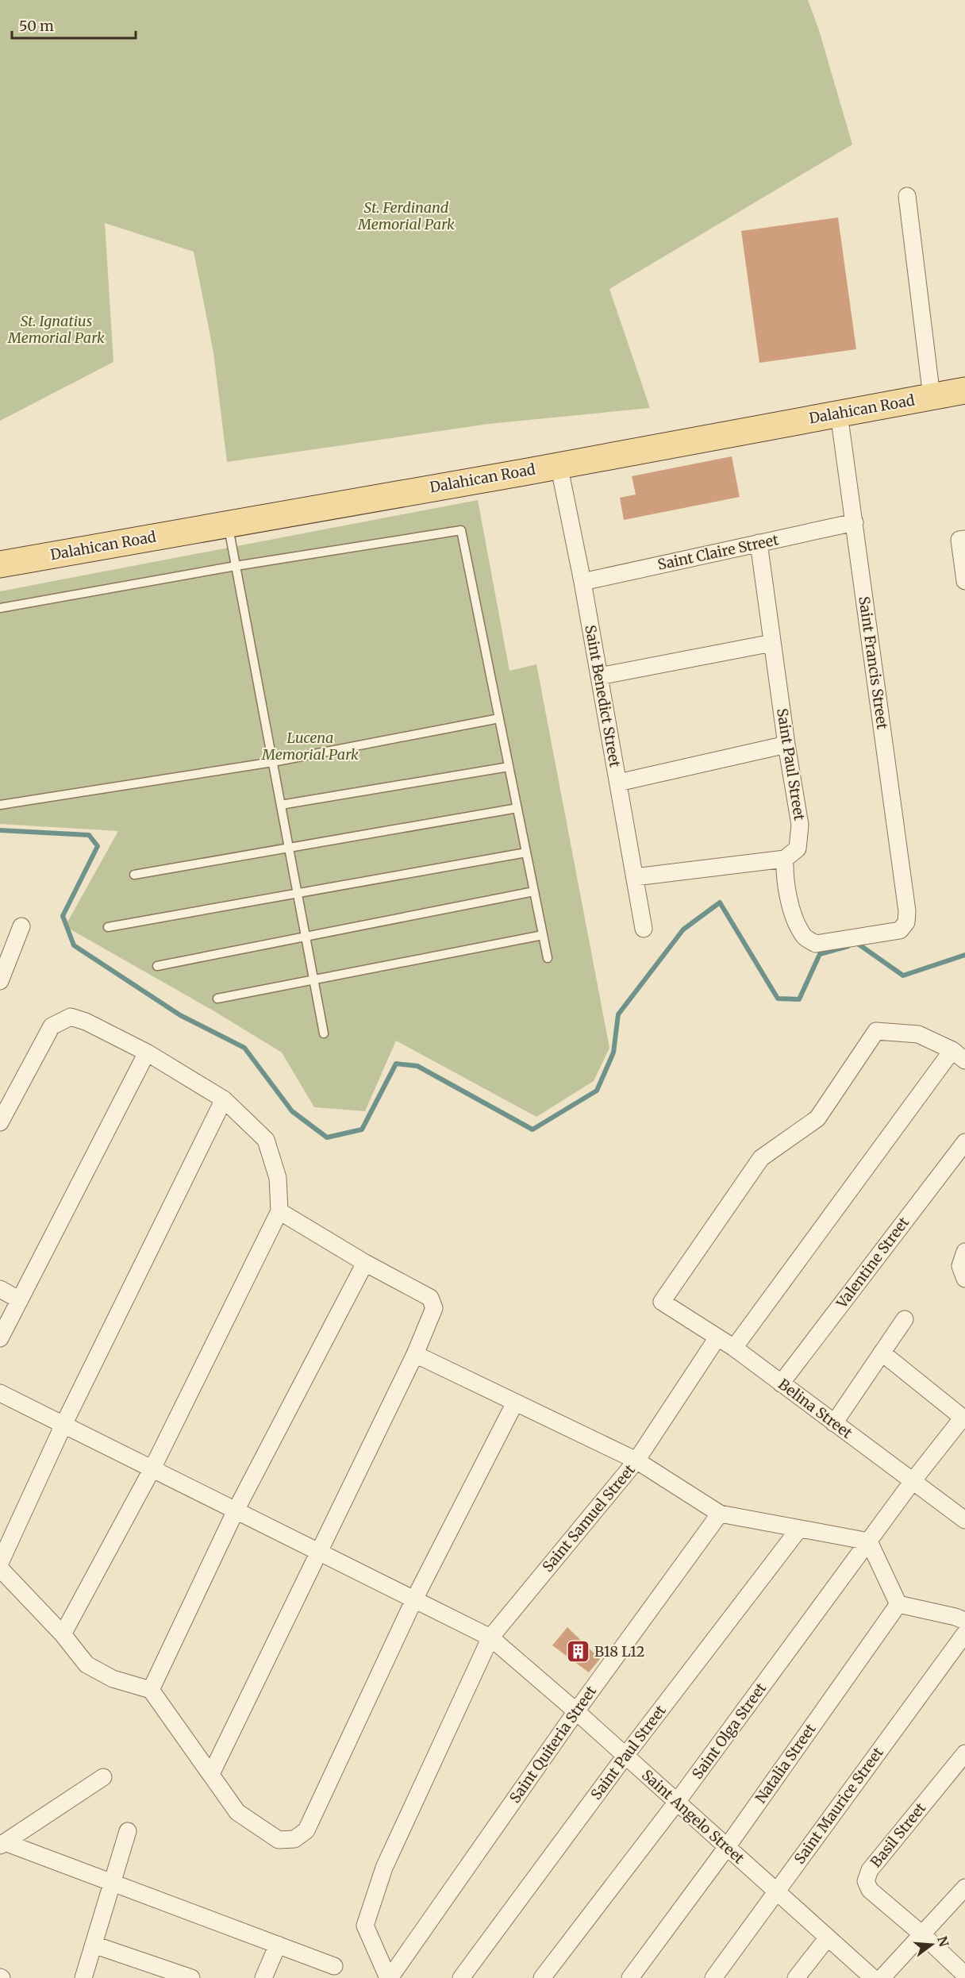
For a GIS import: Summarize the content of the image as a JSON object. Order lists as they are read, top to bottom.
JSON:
{
  "streets": {
    "main road": ["Dalahican Road"],
    "street": [
      "Saint Claire Street",
      "Saint Francis Street",
      "Saint Benedict Street",
      "Saint Paul Street",
      "Valentine Street",
      "Belina Street",
      "Saint Samuel Street",
      "Saint Olga Street",
      "Saint Quiteria Street",
      "Natalia Street",
      "Saint Maurice Street",
      "Saint Angelo Street",
      "Basil Street"
    ]
  },
  "crossings": [
    ["Dalahican Road", "Saint Francis Street"],
    ["Dalahican Road", "Saint Benedict Street"],
    ["Saint Claire Street", "Saint Francis Street"],
    ["Saint Claire Street", "Saint Benedict Street"],
    ["Saint Claire Street", "Saint Paul Street"],
    ["Saint Francis Street", "Saint Paul Street"],
    ["Saint Paul Street", "Saint Samuel Street"],
    ["Saint Paul Street", "Saint Angelo Street"],
    ["Valentine Street", "Belina Street"],
    ["Belina Street", "Saint Olga Street"],
    ["Saint Samuel Street", "Saint Olga Street"],
    ["Saint Samuel Street", "Saint Quiteria Street"],
    ["Saint Samuel Street", "Saint Angelo Street"],
    ["Saint Olga Street", "Saint Angelo Street"],
    ["Saint Quiteria Street", "Saint Angelo Street"],
    ["Natalia Street", "Saint Angelo Street"],
    ["Saint Maurice Street", "Saint Angelo Street"]
  ],
  "parks": ["St. Ferdinand Memorial Park", "St. Ignatius Memorial Park", "Lucena Memorial Park"],
  "places": {
    "building": ["B18 L12"]
  },
  "scale_bar": "50 m",
  "north": "right"
}
